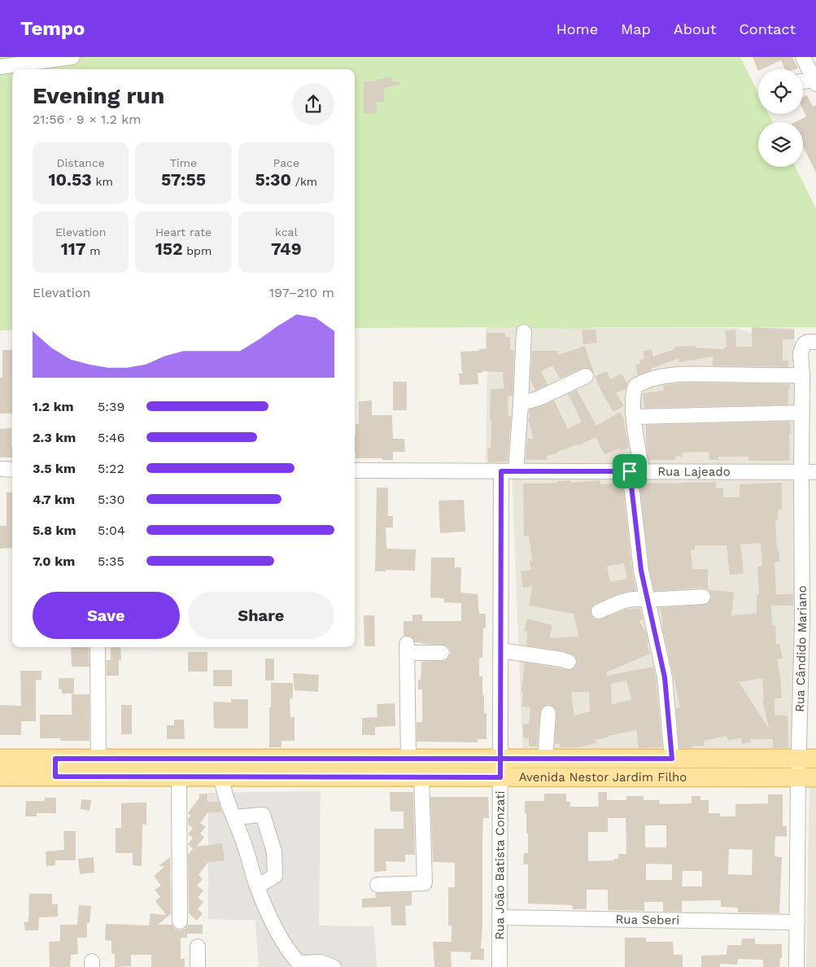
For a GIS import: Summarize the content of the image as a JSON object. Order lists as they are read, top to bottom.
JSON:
{
  "streets": {
    "main road": ["Avenida Nestor Jardim Filho"],
    "street": [
      "Rua Lajeado",
      "Rua Cândido Mariano",
      "Rua João Batista Conzati",
      "Rua Seberi"
    ]
  },
  "crossings": [
    ["Rua Lajeado", "Rua Cândido Mariano"],
    ["Rua Lajeado", "Rua João Batista Conzati"],
    ["Rua Cândido Mariano", "Avenida Nestor Jardim Filho"],
    ["Rua Cândido Mariano", "Rua Seberi"],
    ["Avenida Nestor Jardim Filho", "Rua João Batista Conzati"],
    ["Rua João Batista Conzati", "Rua Seberi"]
  ],
  "page": {
    "header": "Tempo",
    "nav": [
      "Home",
      "Map",
      "About",
      "Contact"
    ],
    "heading": ["Evening run", "21:56 · 9 × 1.2 km"],
    "stats": [
      ["Distance", "10.53 km"],
      ["Time", "57:55"],
      ["Pace", "5:30 /km"],
      ["Elevation", "117 m"],
      ["Heart rate", "152 bpm"],
      ["kcal", "749"]
    ],
    "chart": ["Elevation", "197–210 m"],
    "list": [
      {
        "name": "1.2 km",
        "note": "5:39"
      },
      {
        "name": "2.3 km",
        "note": "5:46"
      },
      {
        "name": "3.5 km",
        "note": "5:22"
      },
      {
        "name": "4.7 km",
        "note": "5:30"
      },
      {
        "name": "5.8 km",
        "note": "5:04"
      },
      {
        "name": "7.0 km",
        "note": "5:35"
      }
    ],
    "buttons": ["Save", "Share"]
  }
}
